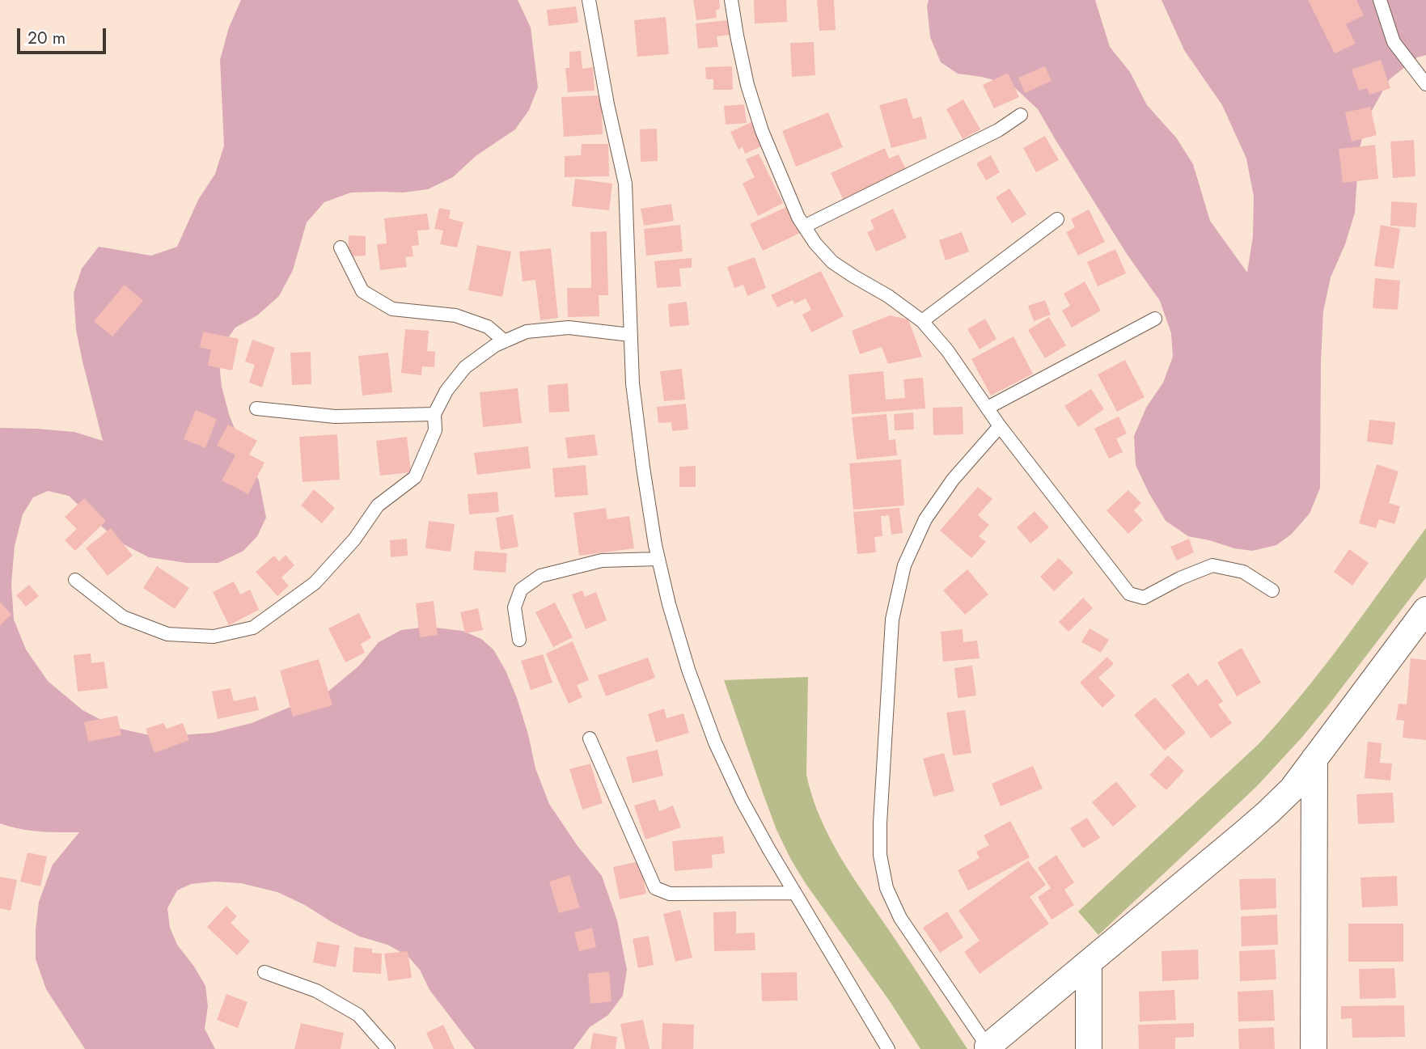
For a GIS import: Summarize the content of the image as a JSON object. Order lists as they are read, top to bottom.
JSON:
{
  "scale_bar": "20 m"
}
